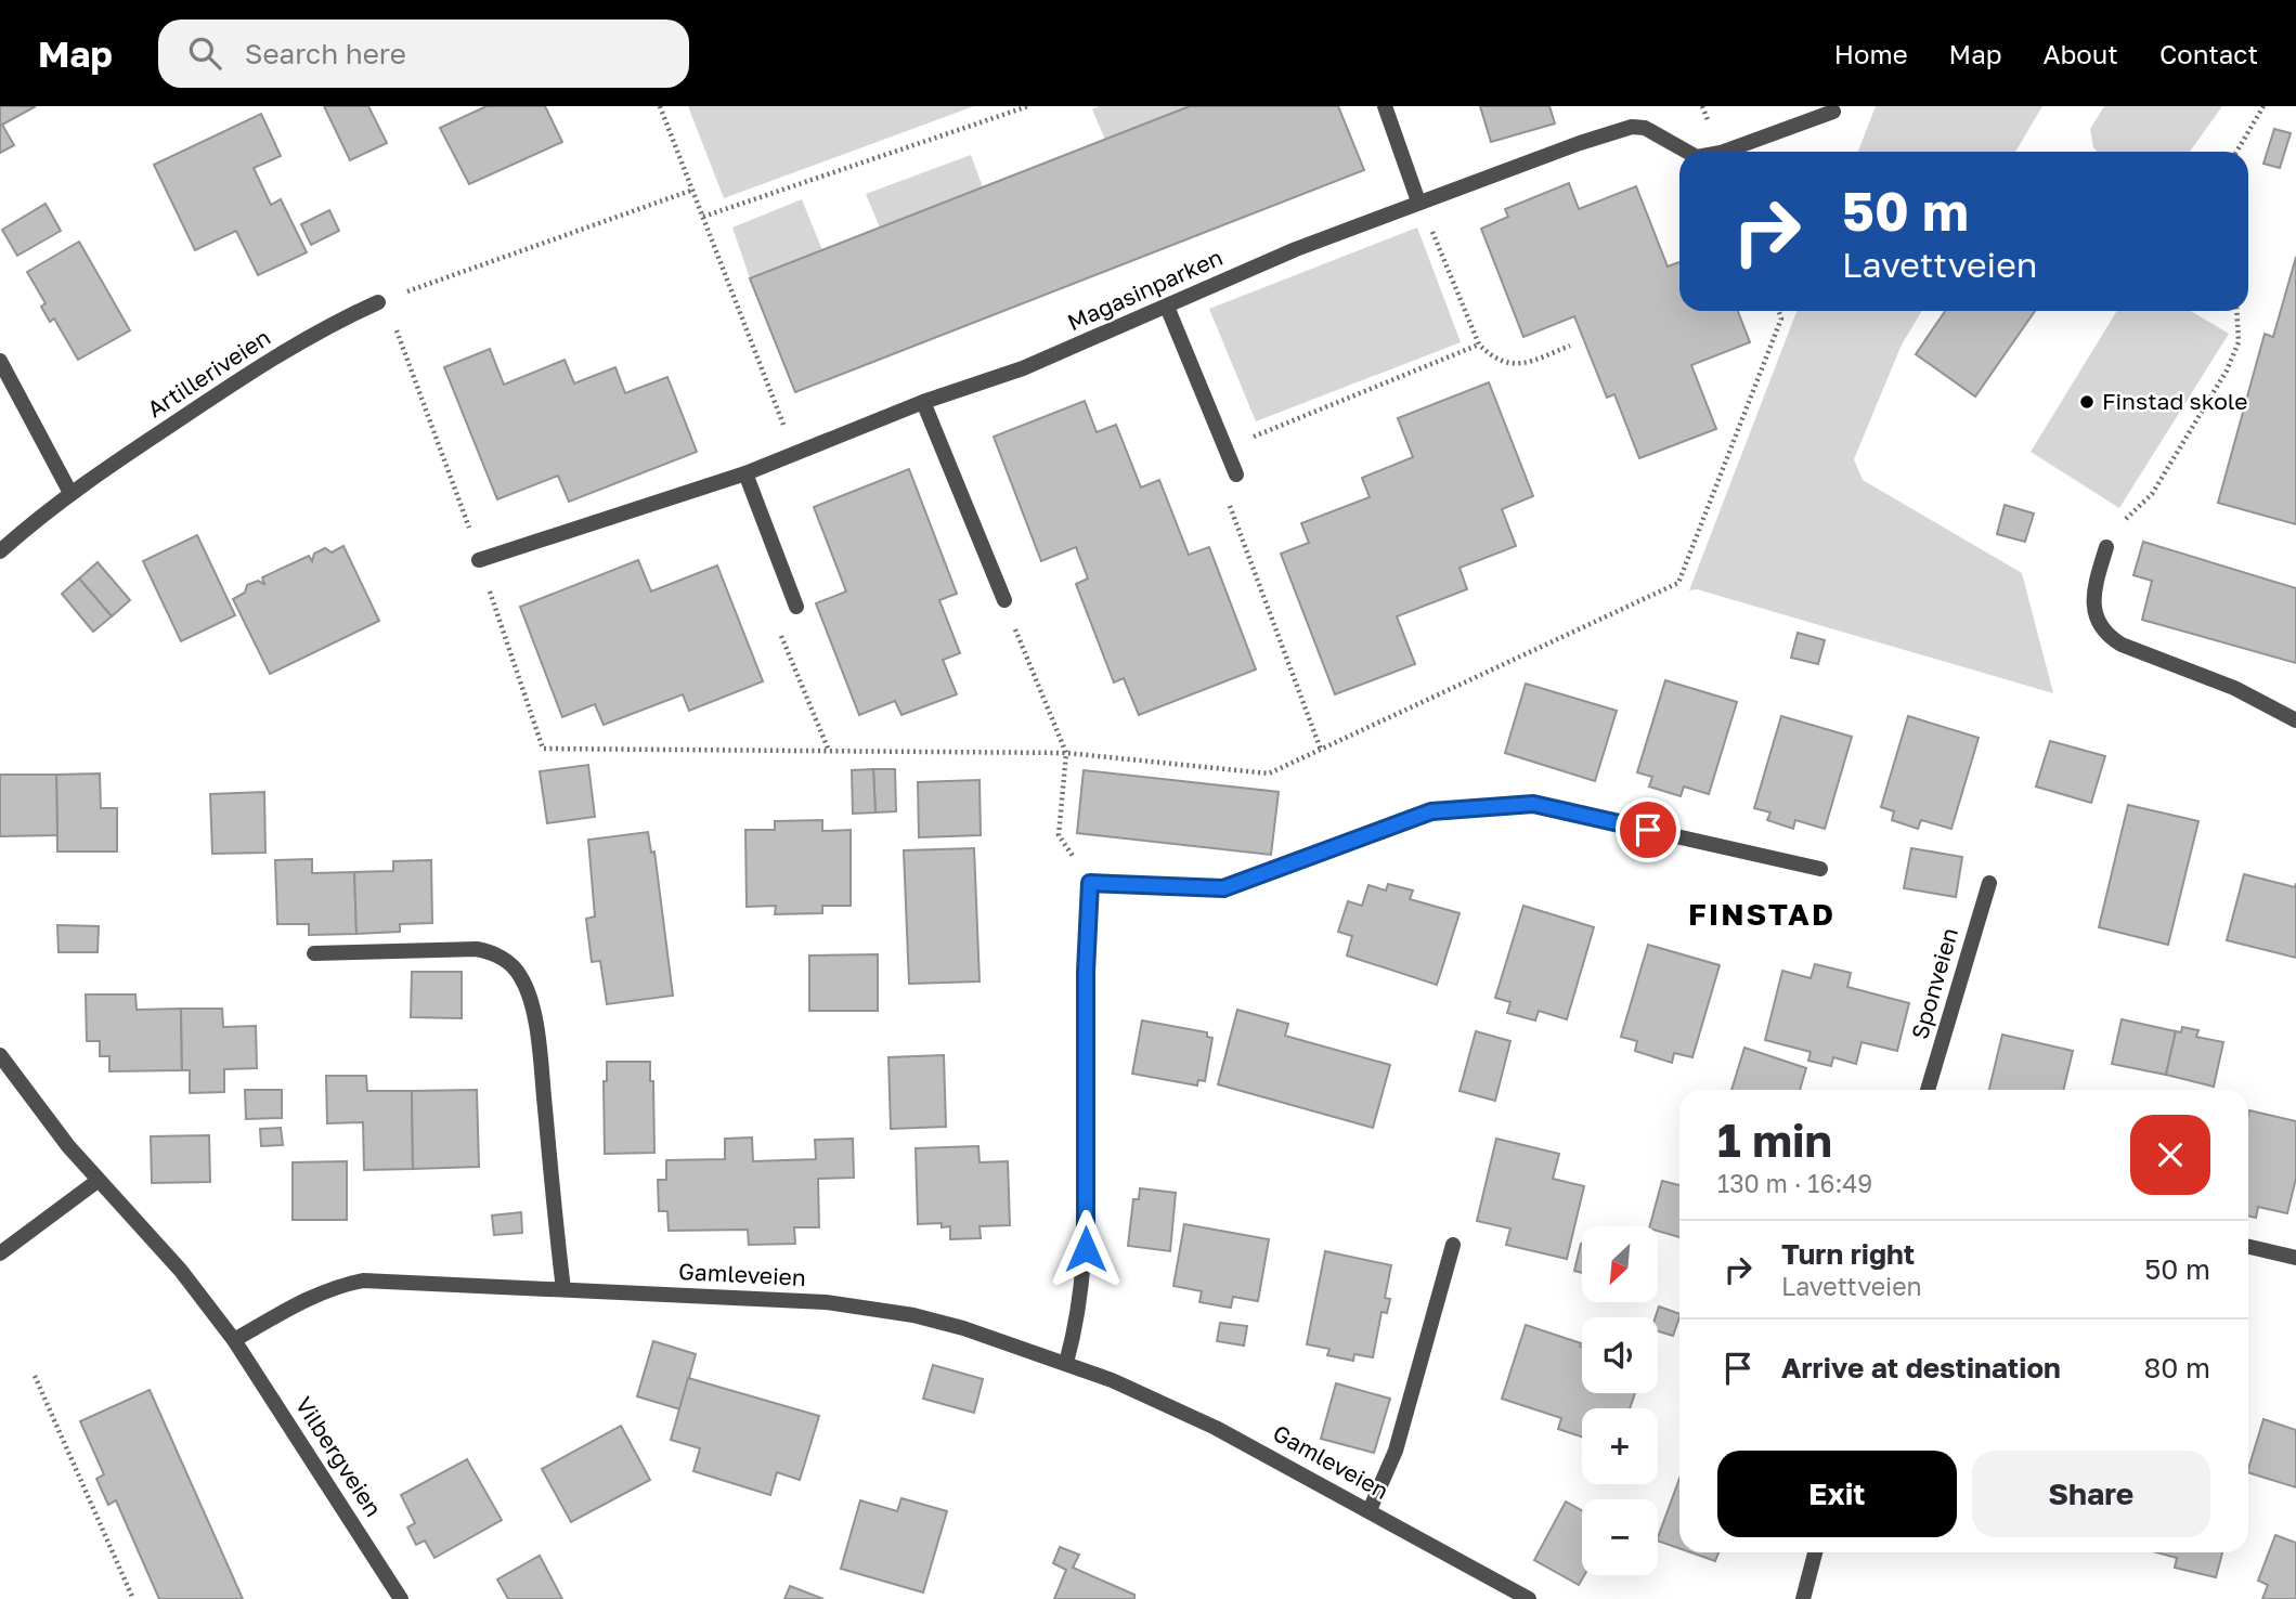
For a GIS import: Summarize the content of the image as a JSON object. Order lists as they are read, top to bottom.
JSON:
{
  "streets": {
    "street": [
      "Magasinparken",
      "Artilleriveien",
      "Sponveien",
      "Gamleveien",
      "Vilbergveien"
    ]
  },
  "crossings": [
    ["Gamleveien", "Vilbergveien"]
  ],
  "districts": ["FINSTAD"],
  "places": ["Finstad skole"],
  "north": "bottom left",
  "page": {
    "header": "Map",
    "search": "Search here",
    "nav": [
      "Home",
      "Map",
      "About",
      "Contact"
    ],
    "turn": ["50 m", "Lavettveien"],
    "heading": ["1 min", "130 m · 16:49"],
    "list": [
      {
        "name": "Turn right",
        "note": "Lavettveien",
        "value": "50 m"
      },
      {
        "name": "Arrive at destination",
        "value": "80 m"
      }
    ],
    "map_buttons": ["+", "−"],
    "buttons": ["Exit", "Share"]
  }
}
